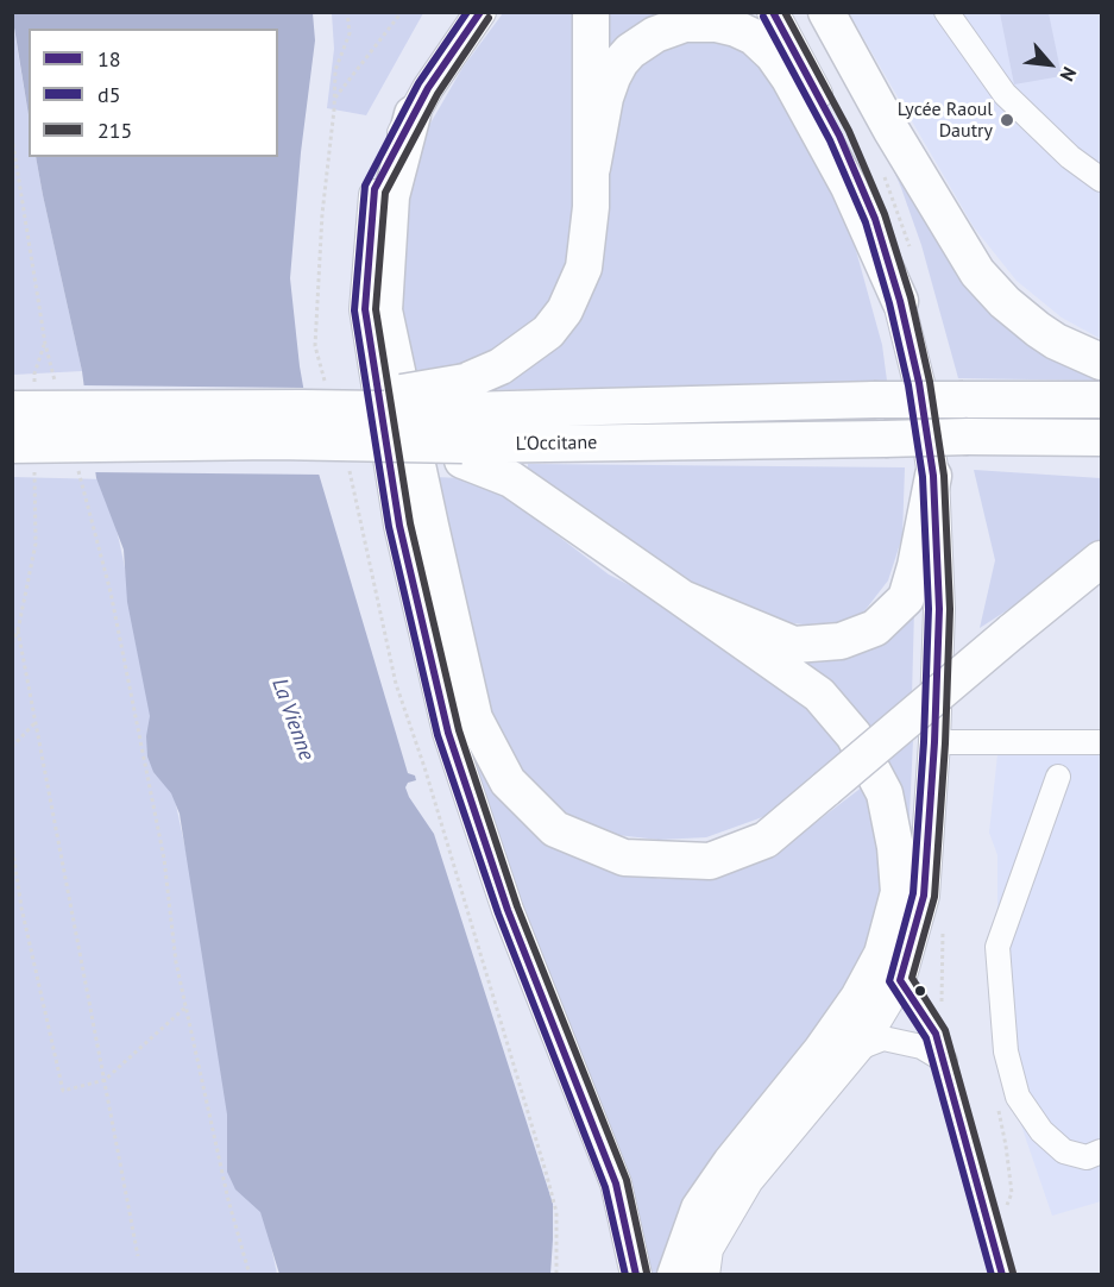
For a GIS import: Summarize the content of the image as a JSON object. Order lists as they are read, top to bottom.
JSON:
{
  "streets": {
    "highway": ["L'Occitane"]
  },
  "water": ["La Vienne"],
  "places": ["Lycée Raoul Dautry"],
  "lines": ["transit line 18", "transit line d5", "transit line 215"],
  "legend": ["18", "d5", "215"],
  "north": "bottom right"
}
